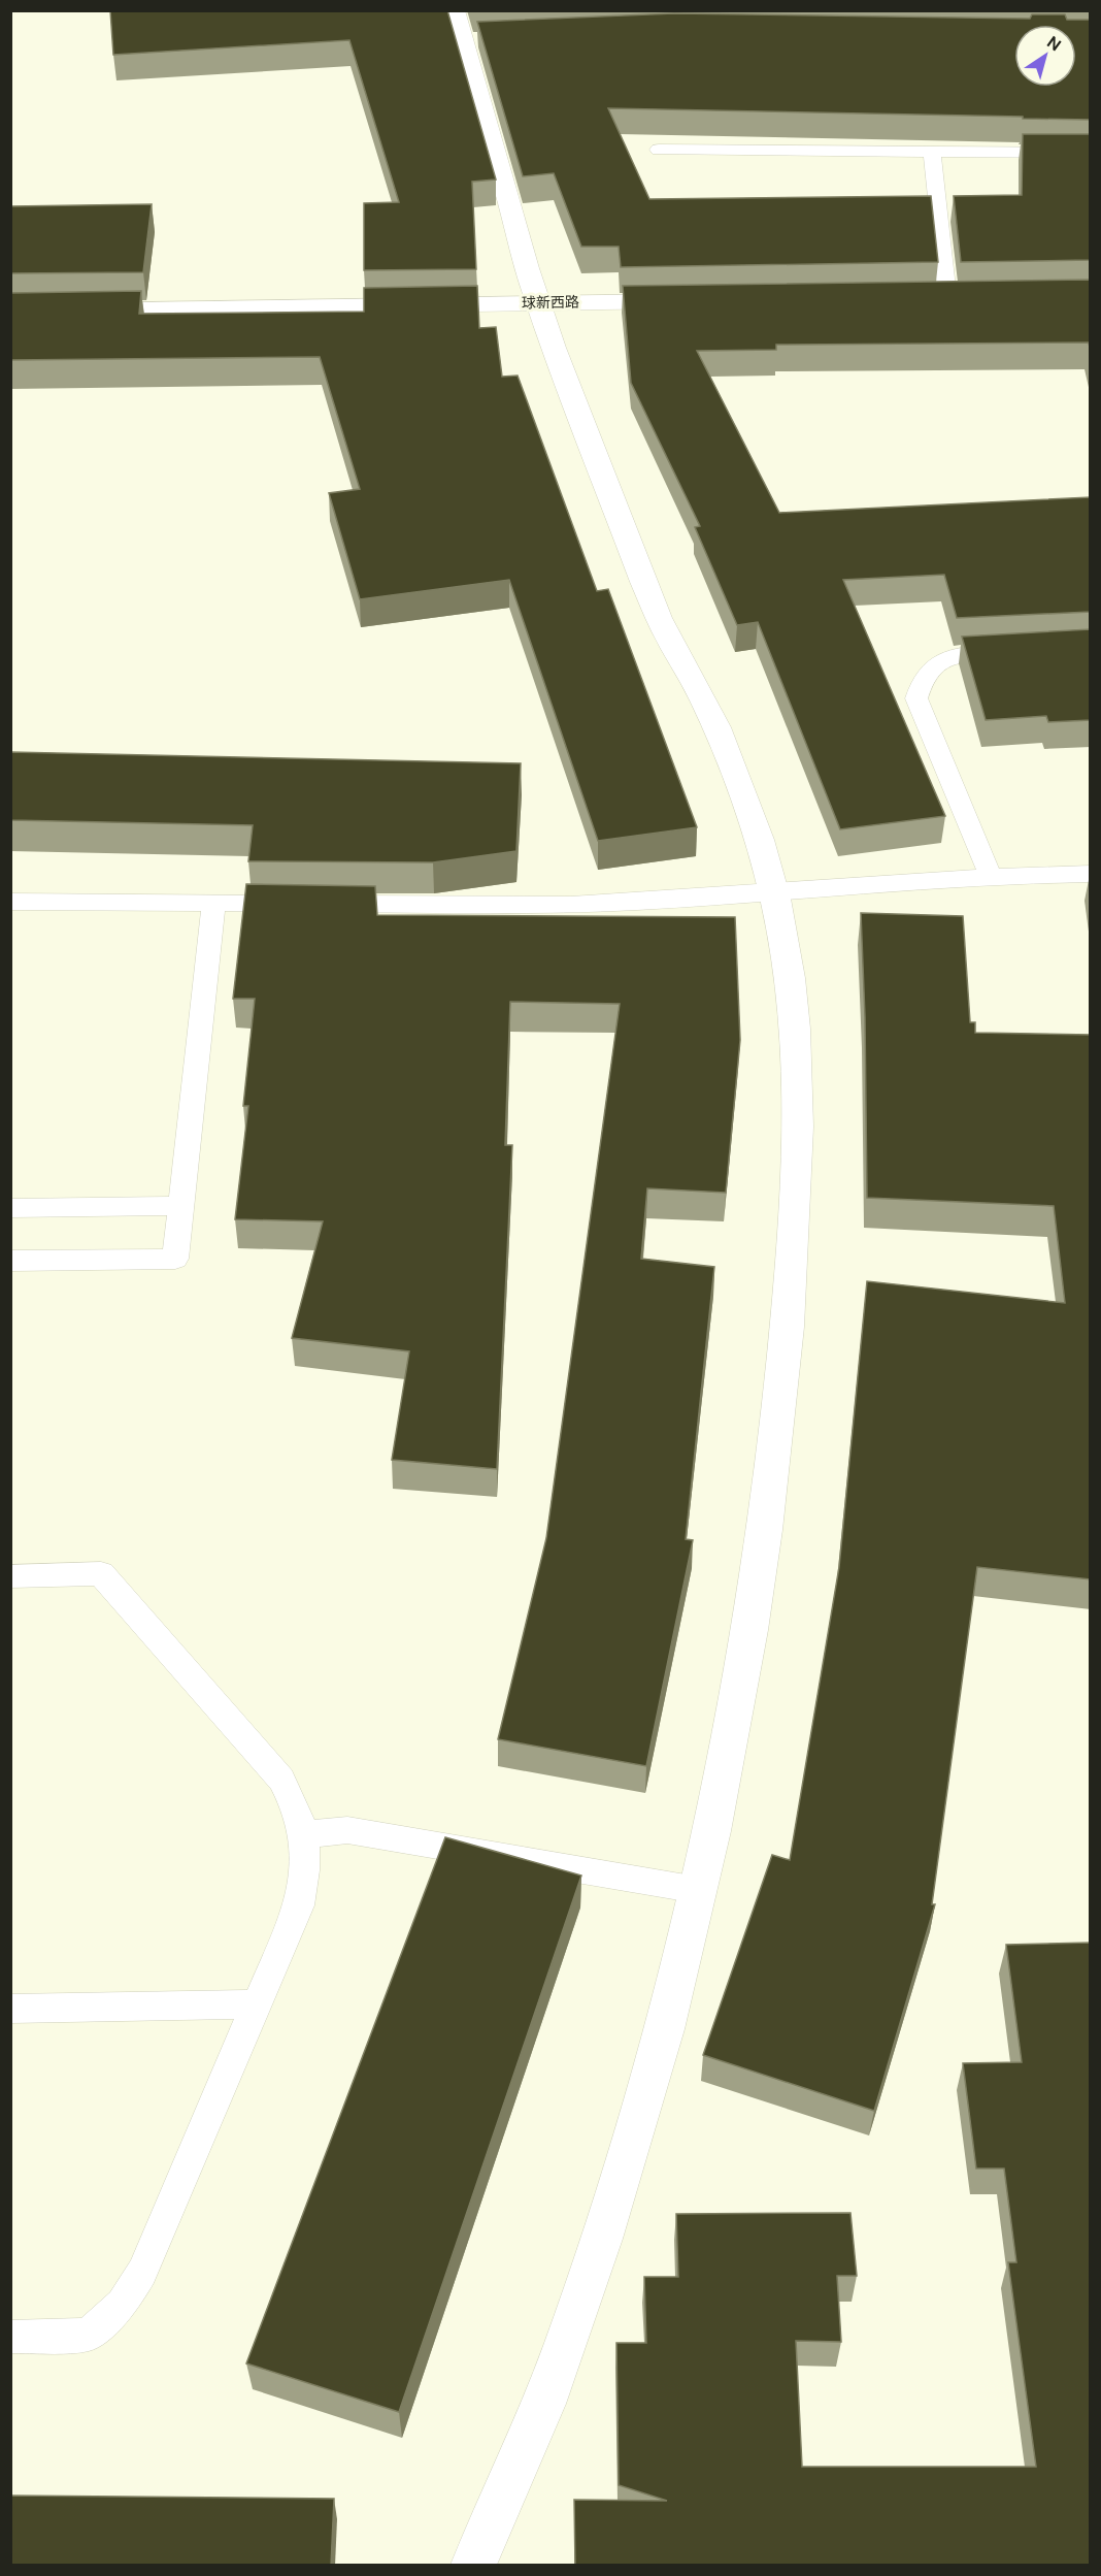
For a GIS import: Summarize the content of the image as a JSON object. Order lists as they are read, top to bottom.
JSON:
{
  "streets": {
    "street": ["球新西路"]
  },
  "north": "top right"
}
